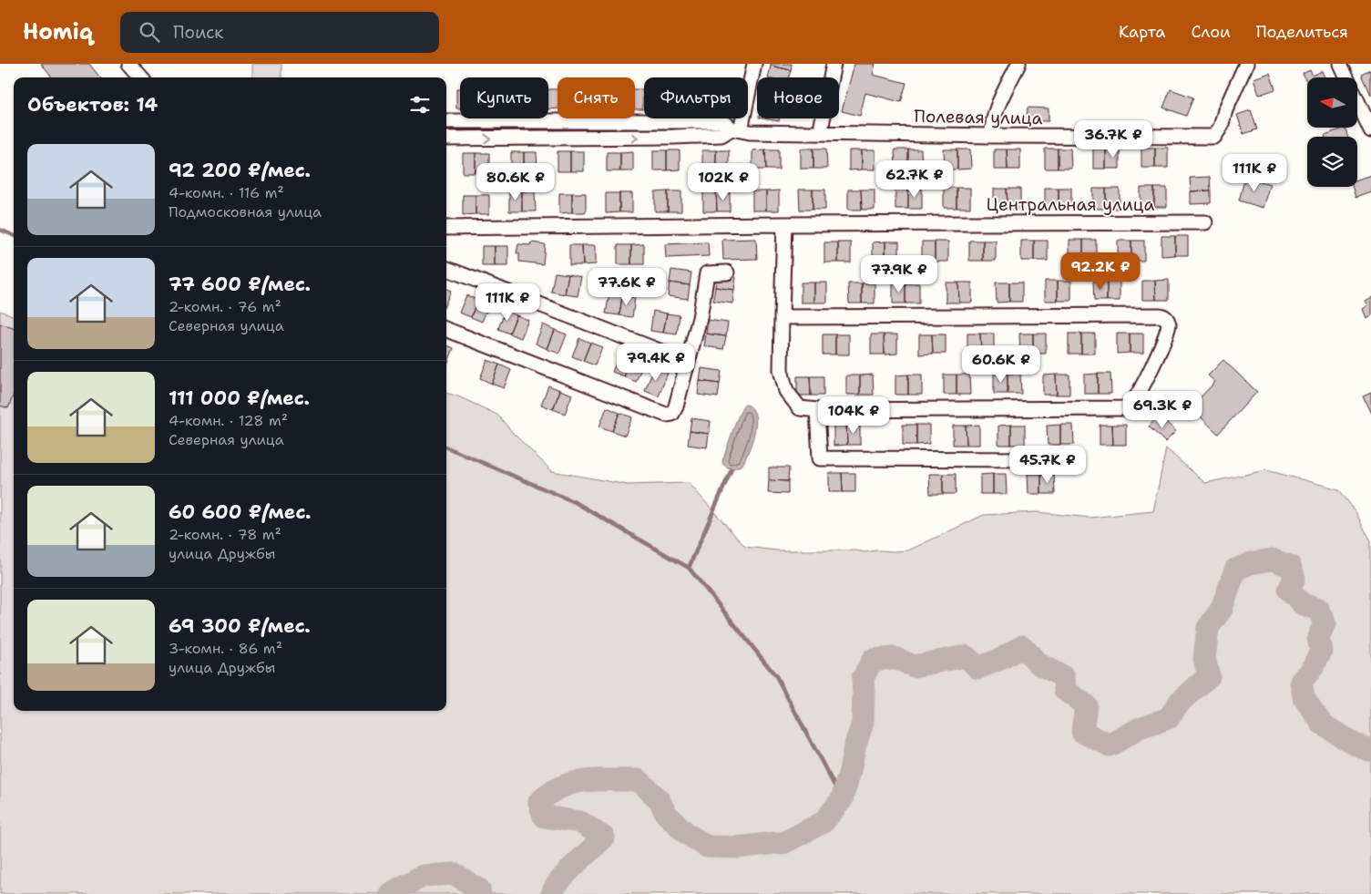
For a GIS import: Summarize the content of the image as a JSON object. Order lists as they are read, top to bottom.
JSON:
{
  "streets": {
    "street": ["Полевая улица", "Центральная улица"]
  },
  "north": "left",
  "page": {
    "header": "Homiq",
    "search": "Поиск",
    "nav": ["Карта", "Слои", "Поделиться"],
    "chip": [
      "Купить",
      "Снять",
      "Фильтры",
      "Новое"
    ],
    "heading": "Объектов: 14",
    "price": [
      "36.7K ₽",
      "111K ₽",
      "62.7K ₽",
      "80.6K ₽",
      "102K ₽",
      "92.2K ₽",
      "77.9K ₽",
      "77.6K ₽",
      "111K ₽",
      "79.4K ₽",
      "60.6K ₽",
      "69.3K ₽",
      "104K ₽",
      "45.7K ₽"
    ],
    "list": [
      {
        "name": "92 200 ₽/мес.",
        "note": "4-комн. · 116 m² · Подмосковная улица"
      },
      {
        "name": "77 600 ₽/мес.",
        "note": "2-комн. · 76 m² · Северная улица"
      },
      {
        "name": "111 000 ₽/мес.",
        "note": "4-комн. · 128 m² · Северная улица"
      },
      {
        "name": "60 600 ₽/мес.",
        "note": "2-комн. · 78 m² · улица Дружбы"
      },
      {
        "name": "69 300 ₽/мес.",
        "note": "3-комн. · 86 m² · улица Дружбы"
      }
    ]
  }
}
